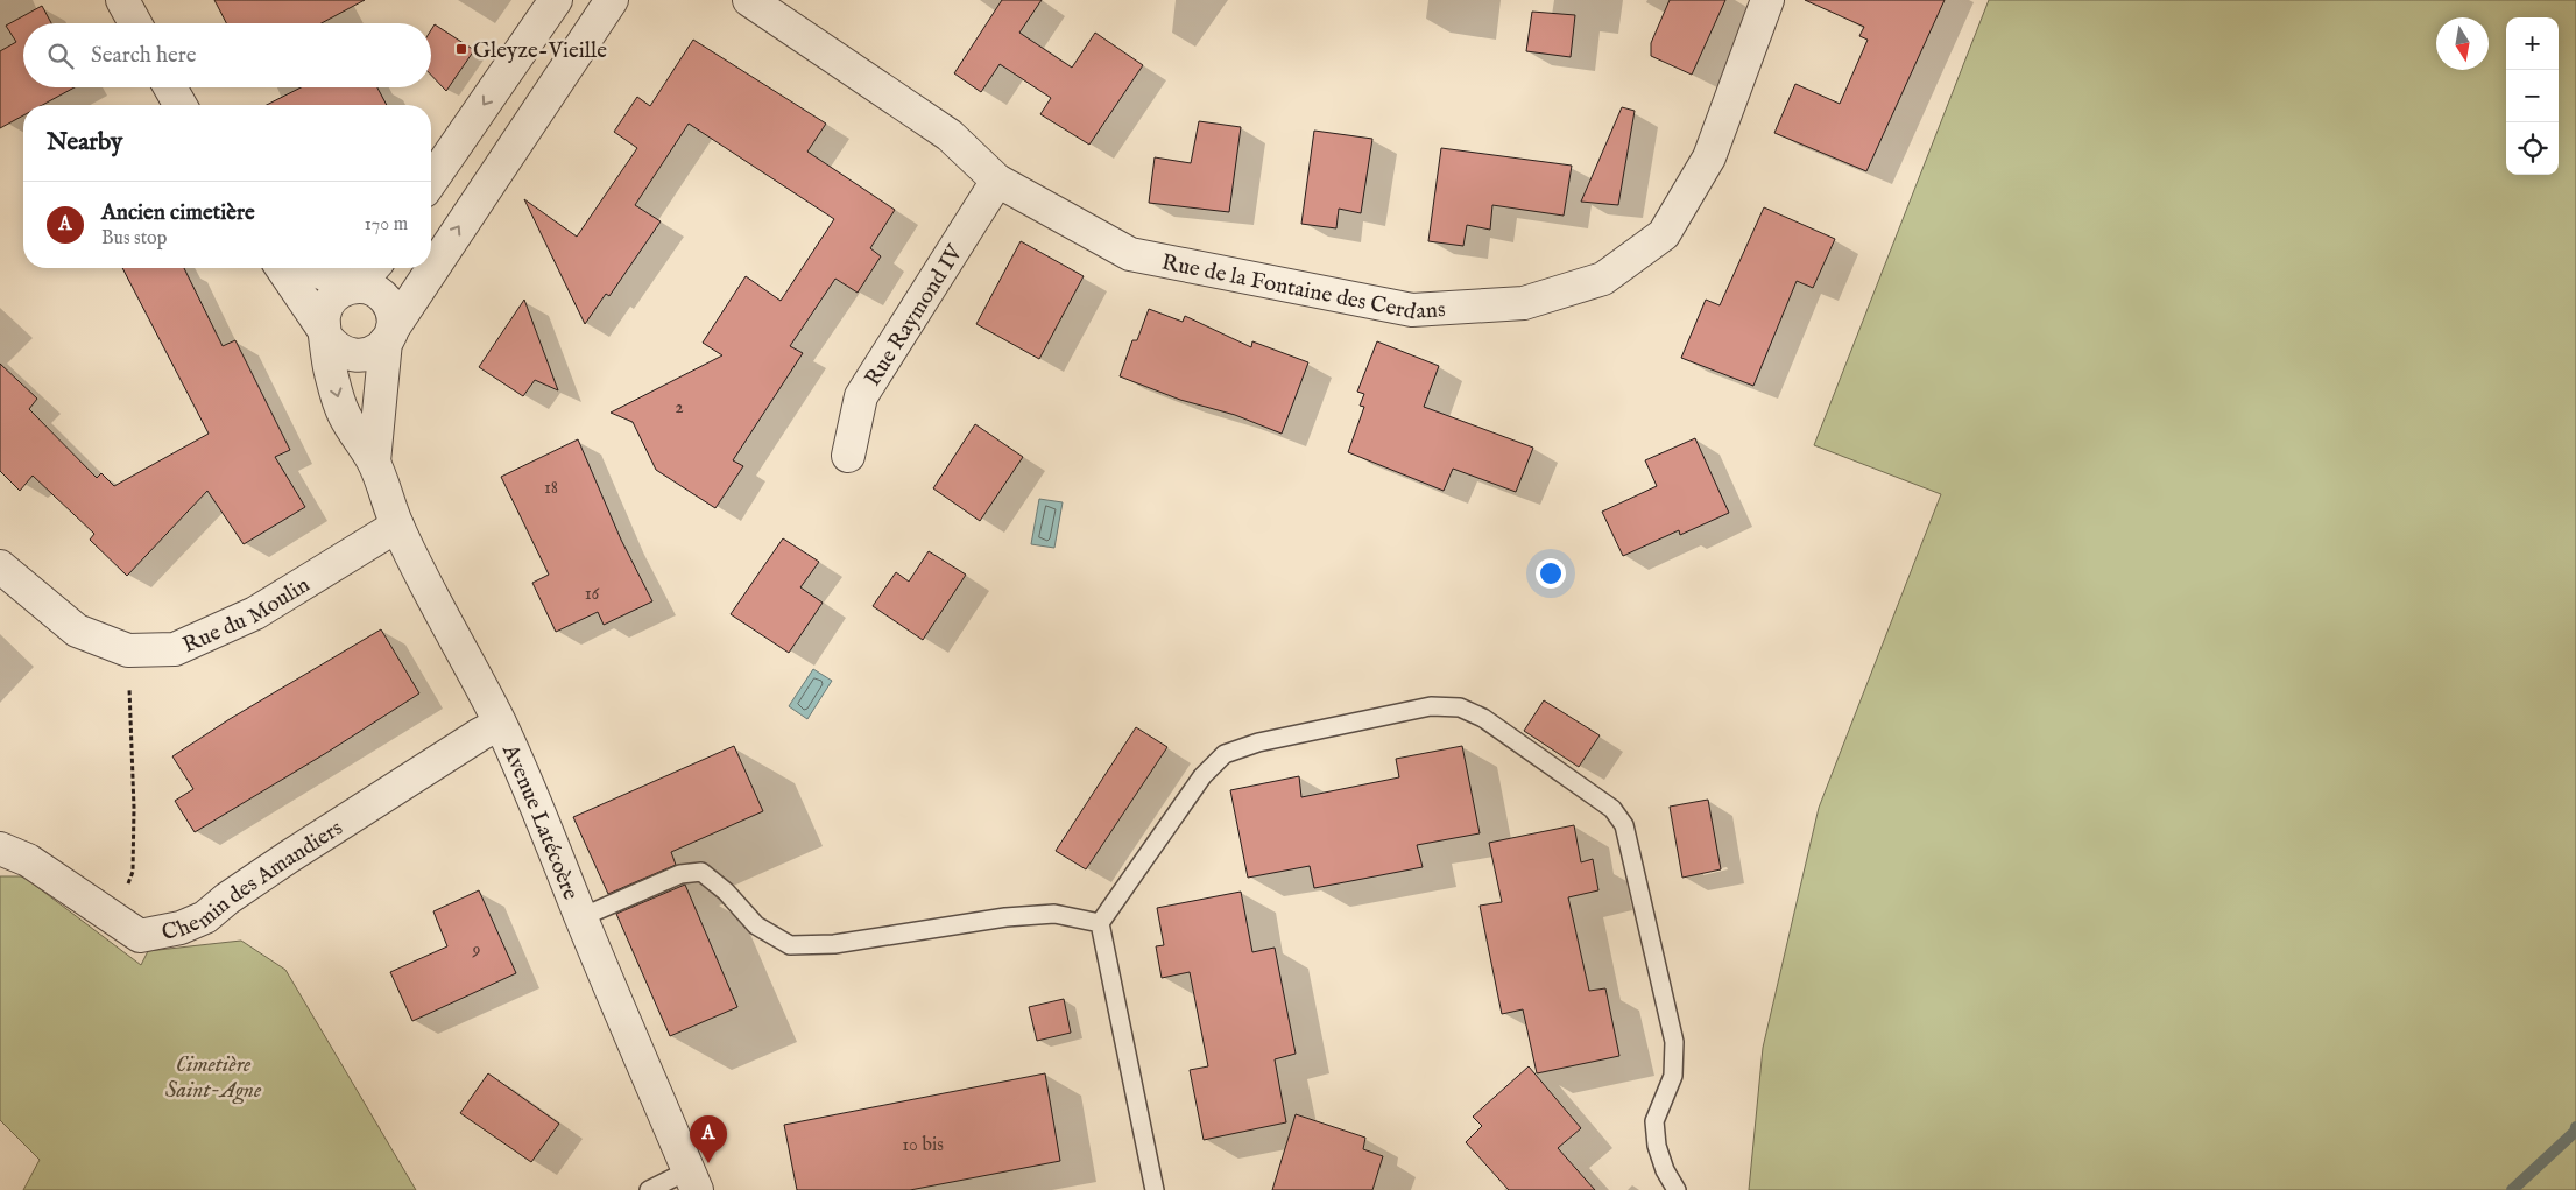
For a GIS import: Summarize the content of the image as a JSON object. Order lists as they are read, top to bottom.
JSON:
{
  "streets": {
    "street": [
      "Rue de la Fontaine des Cerdans",
      "Rue Raymond IV",
      "Rue du Moulin",
      "Avenue Latécoère",
      "Chemin des Amandiers"
    ]
  },
  "crossings": [
    ["Rue de la Fontaine des Cerdans", "Rue Raymond IV"],
    ["Rue du Moulin", "Avenue Latécoère"],
    ["Avenue Latécoère", "Chemin des Amandiers"]
  ],
  "parks": ["Cimetière Saint-Agne"],
  "places": {
    "transit": ["Gleyze-Vieille"]
  },
  "house_numbers": [
    "2",
    "18",
    "16",
    "9",
    "10 bis"
  ],
  "north": "bottom",
  "page": {
    "map_buttons": ["+", "−"],
    "search": "Search here",
    "heading": "Nearby",
    "list": [
      {
        "mark": "A",
        "name": "Ancien cimetière",
        "note": "Bus stop",
        "value": "170 m"
      }
    ],
    "pins": "A"
  }
}
